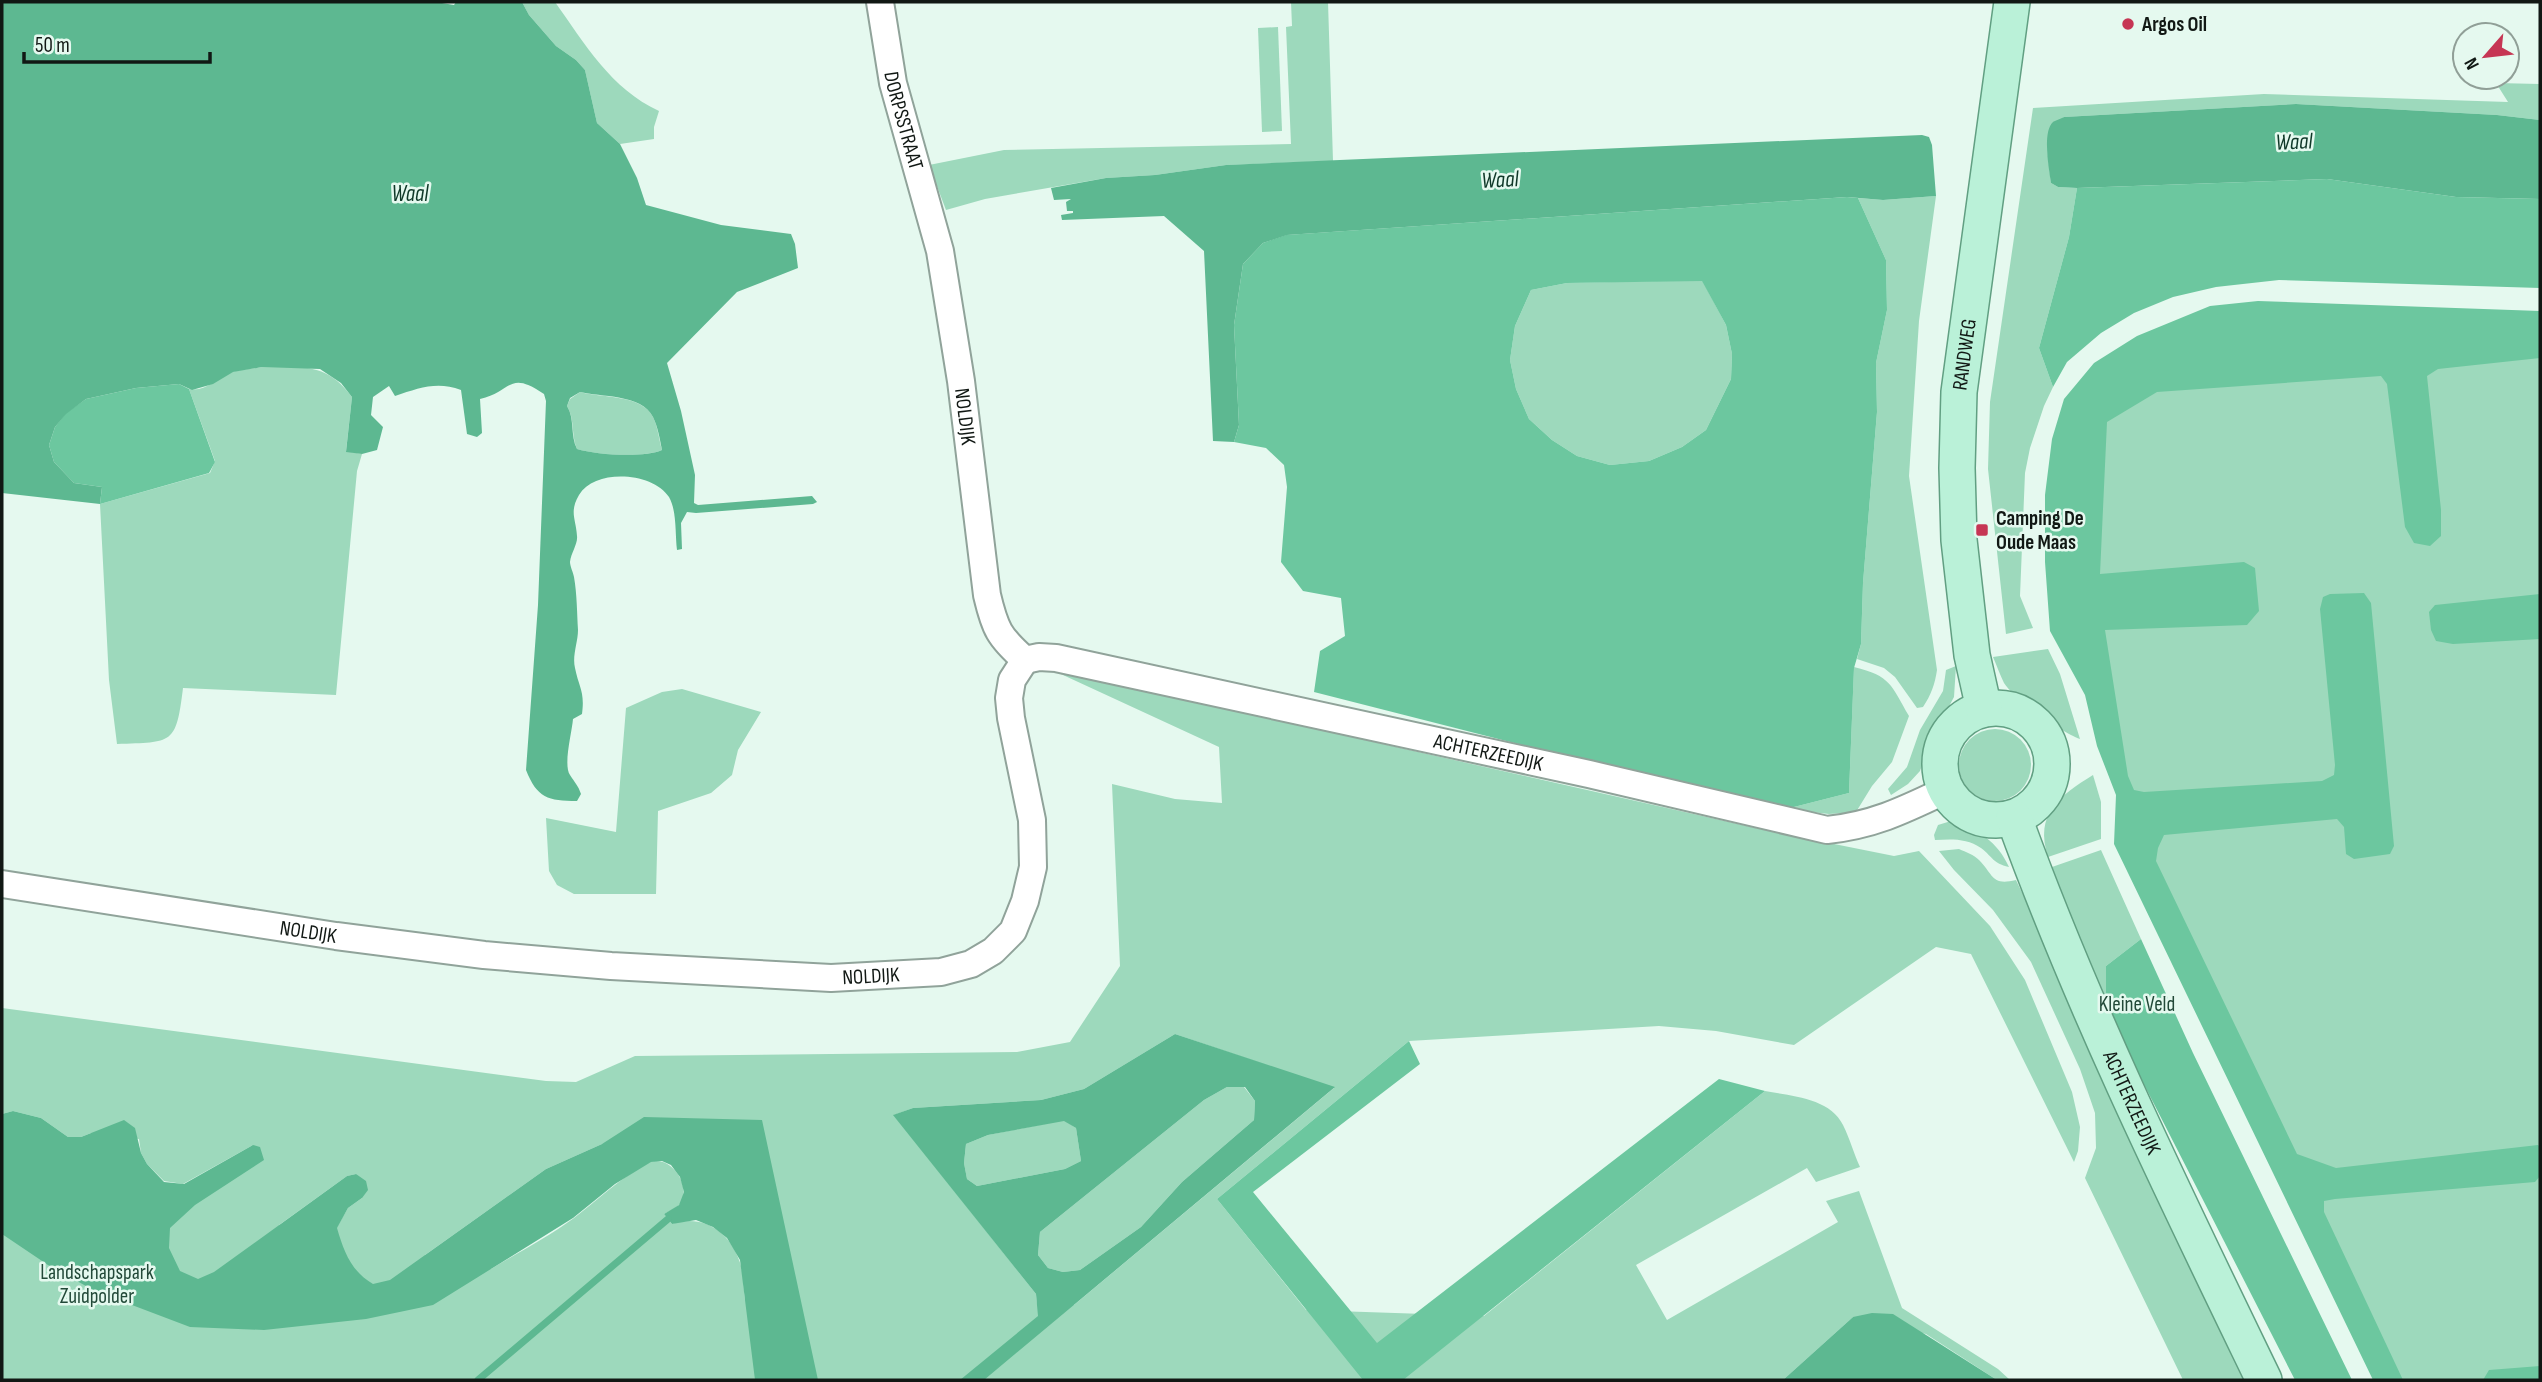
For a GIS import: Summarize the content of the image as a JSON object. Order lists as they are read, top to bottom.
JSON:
{
  "streets": {
    "main road": ["RANDWEG", "ACHTERZEEDIJK"],
    "street": ["DORPSSTRAAT", "NOLDIJK"]
  },
  "crossings": [
    ["DORPSSTRAAT", "NOLDIJK"],
    ["RANDWEG", "ACHTERZEEDIJK"],
    ["NOLDIJK", "ACHTERZEEDIJK"]
  ],
  "water": ["Waal"],
  "parks": ["Kleine Veld", "Landschapspark Zuidpolder"],
  "places": {
    "other": ["Argos Oil"],
    "transit": ["Camping De Oude Maas"]
  },
  "scale_bar": "50 m",
  "north": "bottom left"
}
